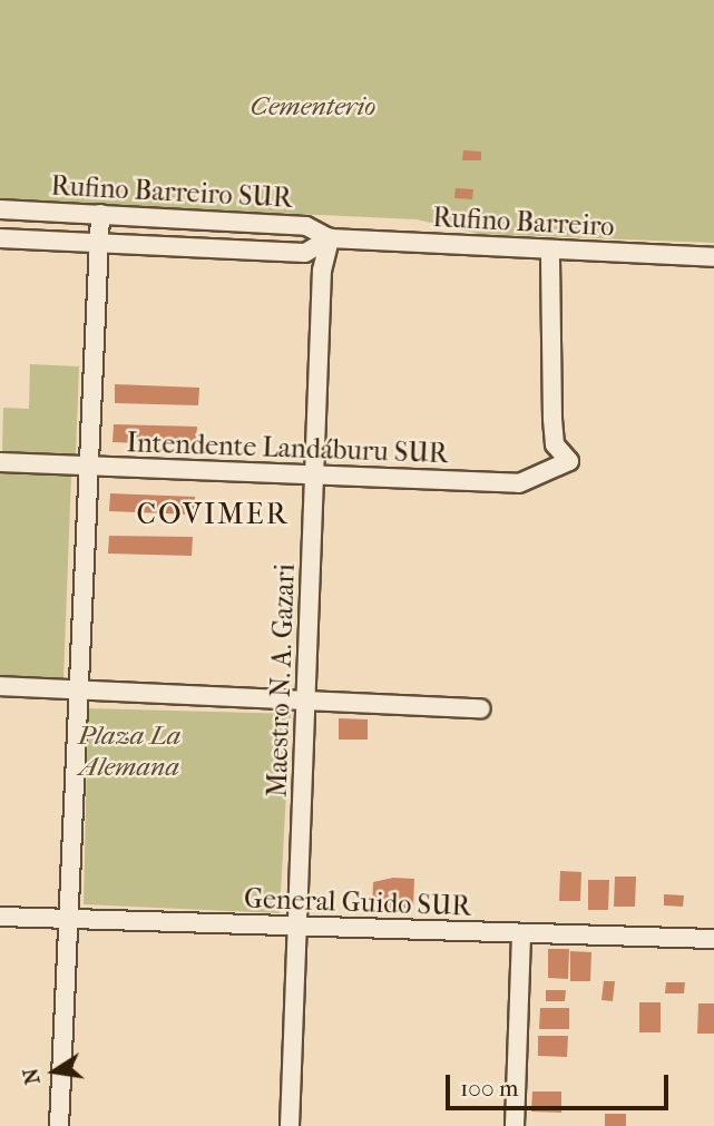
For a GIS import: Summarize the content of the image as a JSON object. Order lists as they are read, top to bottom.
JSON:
{
  "streets": {
    "street": [
      "Rufino Barreiro SUR",
      "Rufino Barreiro",
      "Intendente Landáburu SUR",
      "Maestro N. A. Gazari",
      "General Guido SUR"
    ]
  },
  "crossings": [
    ["Rufino Barreiro SUR", "Rufino Barreiro"],
    ["Rufino Barreiro SUR", "Maestro N. A. Gazari"],
    ["Rufino Barreiro", "Intendente Landáburu SUR"],
    ["Rufino Barreiro", "Maestro N. A. Gazari"],
    ["Intendente Landáburu SUR", "Maestro N. A. Gazari"],
    ["Maestro N. A. Gazari", "General Guido SUR"]
  ],
  "districts": ["COVIMER"],
  "parks": ["Cementerio", "Plaza La Alemana"],
  "scale_bar": "100 m",
  "north": "left"
}
